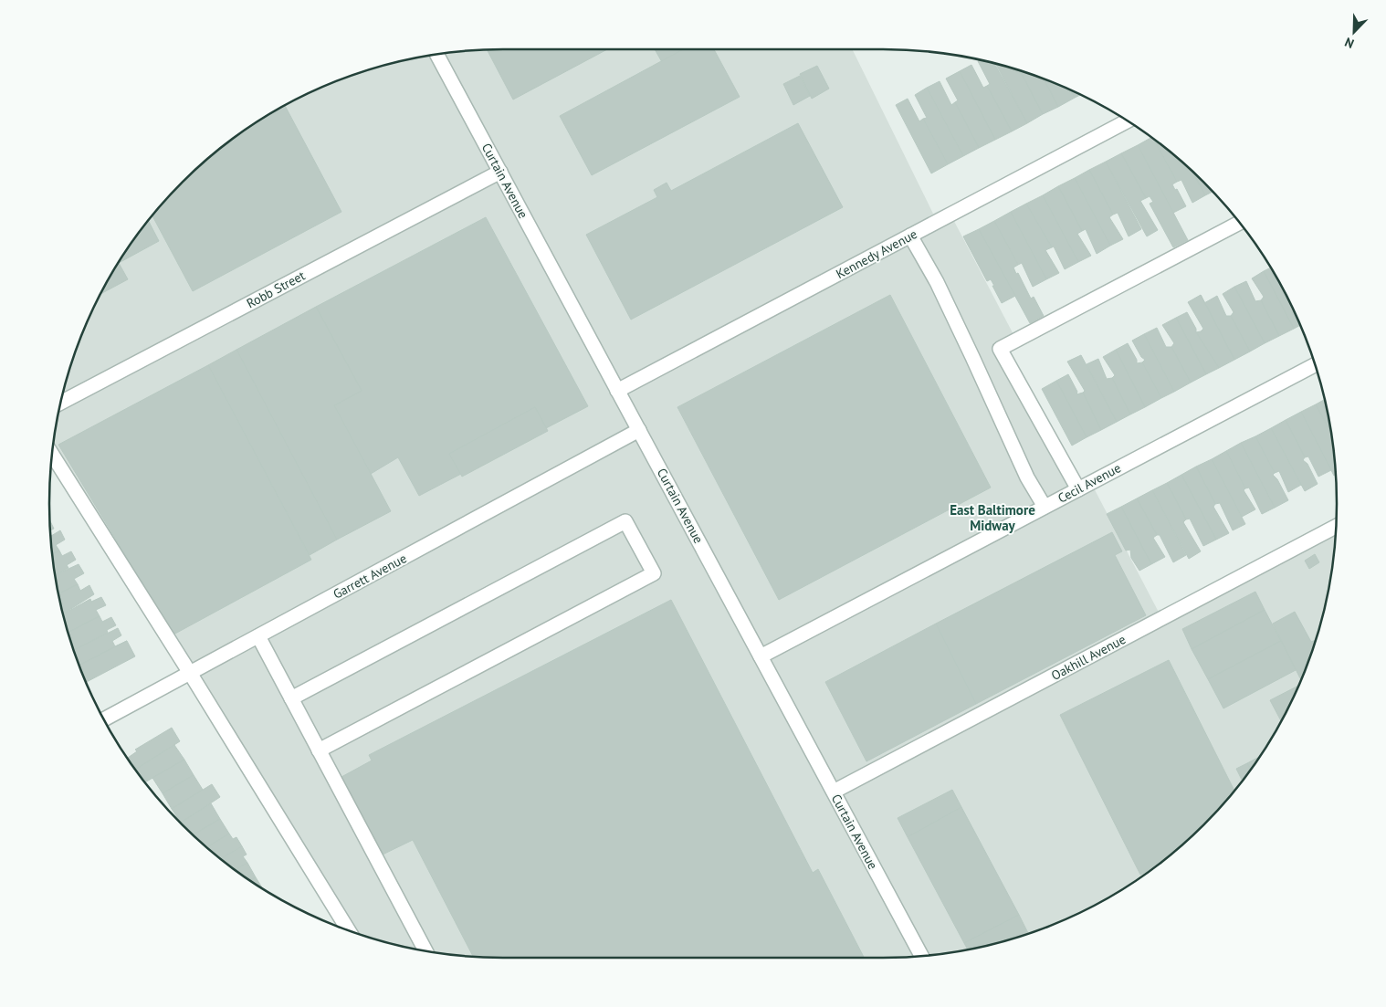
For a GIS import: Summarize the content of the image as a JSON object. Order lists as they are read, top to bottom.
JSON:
{
  "streets": {
    "street": [
      "Curtain Avenue",
      "Kennedy Avenue",
      "Robb Street",
      "Cecil Avenue",
      "Garrett Avenue",
      "Oakhill Avenue"
    ]
  },
  "crossings": [
    ["Curtain Avenue", "Kennedy Avenue"],
    ["Curtain Avenue", "Robb Street"],
    ["Curtain Avenue", "Cecil Avenue"],
    ["Curtain Avenue", "Garrett Avenue"],
    ["Curtain Avenue", "Oakhill Avenue"]
  ],
  "districts": ["East Baltimore Midway"],
  "north": "bottom left"
}
